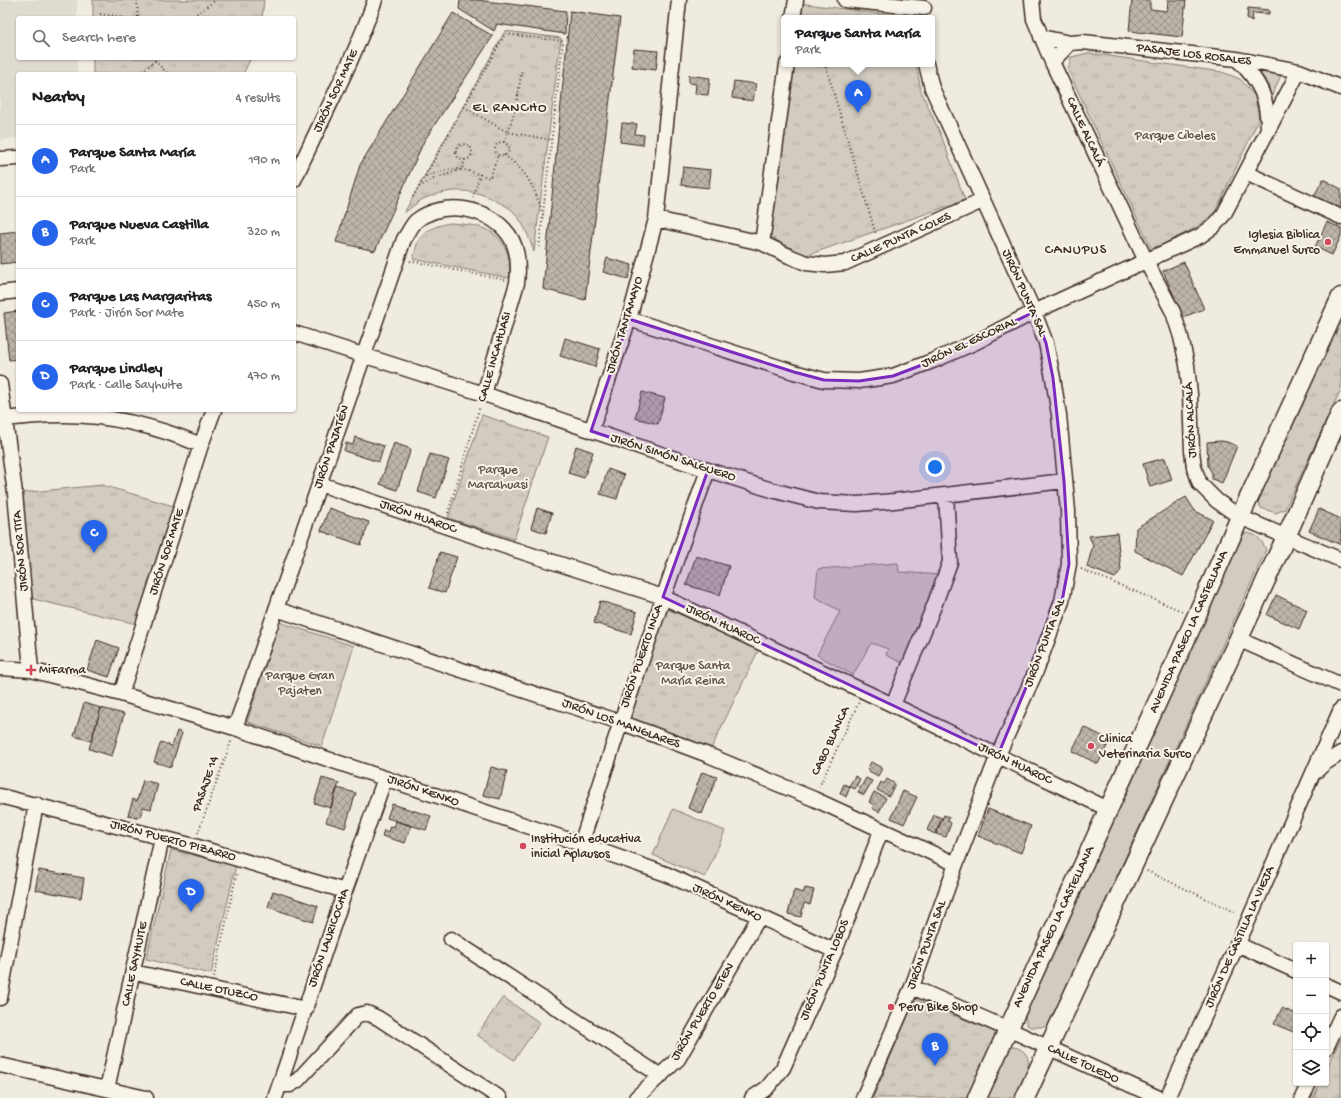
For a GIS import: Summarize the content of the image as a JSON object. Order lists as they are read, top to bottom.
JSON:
{
  "streets": {
    "main road": ["AVENIDA PASEO LA CASTELLANA"],
    "street": [
      "PASAJE LOS ROSALES",
      "JIRÓN SOR MATE",
      "CALLE ALCALÁ",
      "CALLE PUNTA COLES",
      "JIRÓN PUNTA SAL",
      "JIRÓN TANTAMAYO",
      "JIRÓN EL ESCORIAL",
      "CALLE INCAHUASI",
      "JIRÓN ALCALÁ",
      "JIRÓN PAJATÉN",
      "JIRÓN SIMÓN SALGUERO",
      "JIRÓN HUAROC",
      "JIRÓN SOR TITA",
      "JIRÓN PUERTO INCA",
      "JIRÓN LOS MANGLARES",
      "JIRÓN KENKO",
      "JIRÓN PUERTO PIZARRO",
      "JIRÓN DE CASTILLA LA VIEJA",
      "JIRÓN LAURICOCHA",
      "CALLE SAYHUITE",
      "JIRÓN PUNTA LOBOS",
      "CALLE OTUZCO",
      "JIRÓN PUERTO ETEN",
      "CALLE TOLEDO"
    ],
    "path": ["CABO BLANCA", "PASAJE 14"]
  },
  "crossings": [
    ["PASAJE LOS ROSALES", "CALLE ALCALÁ"],
    ["PASAJE LOS ROSALES", "JIRÓN EL ESCORIAL"],
    ["JIRÓN SOR MATE", "JIRÓN KENKO"],
    ["CALLE ALCALÁ", "JIRÓN EL ESCORIAL"],
    ["CALLE ALCALÁ", "JIRÓN ALCALÁ"],
    ["CALLE PUNTA COLES", "JIRÓN PUNTA SAL"],
    ["CALLE PUNTA COLES", "JIRÓN TANTAMAYO"],
    ["JIRÓN PUNTA SAL", "JIRÓN EL ESCORIAL"],
    ["JIRÓN PUNTA SAL", "JIRÓN SIMÓN SALGUERO"],
    ["JIRÓN PUNTA SAL", "JIRÓN HUAROC"],
    ["JIRÓN PUNTA SAL", "JIRÓN LOS MANGLARES"],
    ["JIRÓN PUNTA SAL", "CALLE TOLEDO"],
    ["JIRÓN TANTAMAYO", "JIRÓN EL ESCORIAL"],
    ["JIRÓN TANTAMAYO", "JIRÓN SIMÓN SALGUERO"],
    ["JIRÓN EL ESCORIAL", "JIRÓN ALCALÁ"],
    ["CALLE INCAHUASI", "JIRÓN PAJATÉN"],
    ["CALLE INCAHUASI", "JIRÓN SIMÓN SALGUERO"],
    ["CALLE INCAHUASI", "JIRÓN HUAROC"],
    ["JIRÓN ALCALÁ", "AVENIDA PASEO LA CASTELLANA"],
    ["JIRÓN PAJATÉN", "JIRÓN SIMÓN SALGUERO"],
    ["JIRÓN PAJATÉN", "JIRÓN HUAROC"],
    ["JIRÓN PAJATÉN", "JIRÓN LOS MANGLARES"],
    ["JIRÓN PAJATÉN", "PASAJE 14"],
    ["JIRÓN PAJATÉN", "JIRÓN KENKO"],
    ["JIRÓN SIMÓN SALGUERO", "JIRÓN PUERTO INCA"],
    ["JIRÓN HUAROC", "AVENIDA PASEO LA CASTELLANA"],
    ["JIRÓN HUAROC", "JIRÓN PUERTO INCA"],
    ["JIRÓN HUAROC", "CABO BLANCA"],
    ["JIRÓN SOR TITA", "JIRÓN KENKO"],
    ["AVENIDA PASEO LA CASTELLANA", "CALLE TOLEDO"],
    ["JIRÓN PUERTO INCA", "JIRÓN LOS MANGLARES"],
    ["JIRÓN PUERTO INCA", "JIRÓN KENKO"],
    ["JIRÓN LOS MANGLARES", "CABO BLANCA"],
    ["JIRÓN LOS MANGLARES", "JIRÓN PUNTA LOBOS"],
    ["PASAJE 14", "JIRÓN KENKO"],
    ["PASAJE 14", "JIRÓN PUERTO PIZARRO"],
    ["JIRÓN KENKO", "JIRÓN LAURICOCHA"],
    ["JIRÓN KENKO", "JIRÓN PUNTA LOBOS"],
    ["JIRÓN KENKO", "JIRÓN PUERTO ETEN"],
    ["JIRÓN PUERTO PIZARRO", "JIRÓN LAURICOCHA"],
    ["JIRÓN PUERTO PIZARRO", "CALLE SAYHUITE"],
    ["JIRÓN LAURICOCHA", "CALLE OTUZCO"],
    ["CALLE SAYHUITE", "CALLE OTUZCO"]
  ],
  "districts": ["EL RANCHO", "CANUPUS"],
  "parks": [
    "Parque Cibeles",
    "Parque Marcahuasi",
    "Parque Santa María Reina",
    "Parque Gran Pajaten"
  ],
  "places": {
    "other": [
      "Iglesia Biblica Emmanuel Surco",
      "Clinica Veterinaria Surco",
      "Institución educativa inicial Aplausos",
      "Peru Bike Shop"
    ],
    "health": ["MiFarma"]
  },
  "page": {
    "popup": ["Parque Santa María", "Park"],
    "search": "Search here",
    "heading": ["Nearby", "4 results"],
    "pins": [
      "A",
      "C",
      "D",
      "B"
    ],
    "list": [
      {
        "mark": "A",
        "name": "Parque Santa María",
        "note": "Park",
        "value": "190 m"
      },
      {
        "mark": "B",
        "name": "Parque Nueva Castilla",
        "note": "Park",
        "value": "320 m"
      },
      {
        "mark": "C",
        "name": "Parque Las Margaritas",
        "note": "Park · Jirón Sor Mate",
        "value": "450 m"
      },
      {
        "mark": "D",
        "name": "Parque Lindley",
        "note": "Park · Calle Sayhuite",
        "value": "470 m"
      }
    ],
    "map_buttons": ["+", "−"]
  }
}
